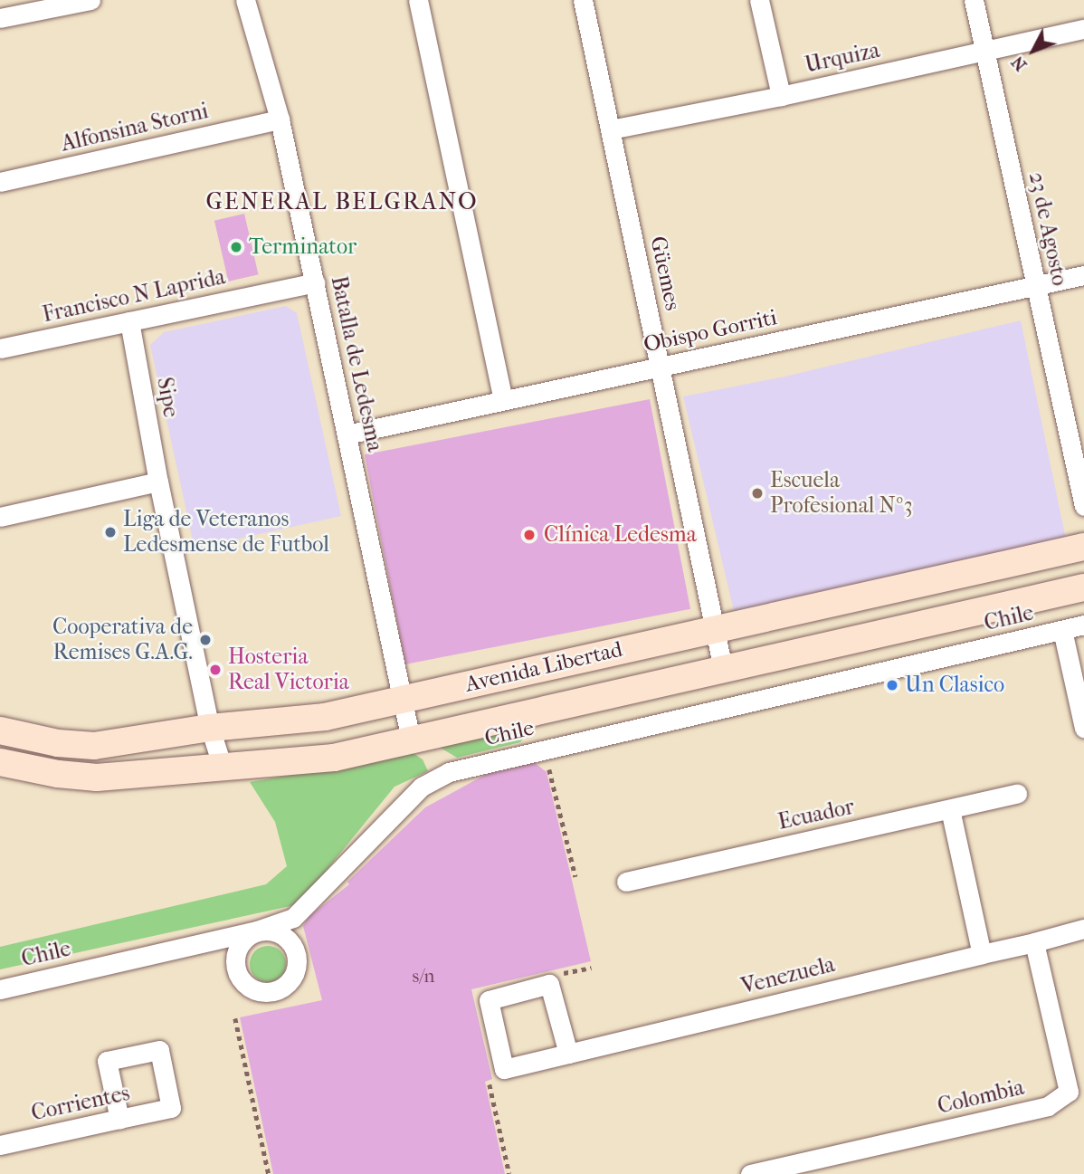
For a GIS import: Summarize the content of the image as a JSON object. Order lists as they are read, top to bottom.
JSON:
{
  "streets": {
    "main road": ["Avenida Libertad"],
    "street": [
      "Urquiza",
      "Alfonsina Storni",
      "23 de Agosto",
      "Güemes",
      "Francisco N Laprida",
      "Obispo Gorriti",
      "Batalla de Ledesma",
      "Sipe",
      "Chile",
      "Ecuador",
      "Venezuela",
      "Colombia",
      "Corrientes"
    ]
  },
  "crossings": [
    ["Urquiza", "23 de Agosto"],
    ["Urquiza", "Güemes"],
    ["Alfonsina Storni", "Batalla de Ledesma"],
    ["23 de Agosto", "Obispo Gorriti"],
    ["Güemes", "Obispo Gorriti"],
    ["Güemes", "Avenida Libertad"],
    ["Francisco N Laprida", "Batalla de Ledesma"],
    ["Francisco N Laprida", "Sipe"],
    ["Obispo Gorriti", "Batalla de Ledesma"],
    ["Batalla de Ledesma", "Avenida Libertad"],
    ["Sipe", "Avenida Libertad"],
    ["Venezuela", "Colombia"]
  ],
  "districts": ["GENERAL BELGRANO"],
  "places": [
    "Terminator",
    "Escuela Profesional Nº3",
    "Liga de Veteranos Ledesmense de Futbol",
    "Clínica Ledesma",
    "Cooperativa de Remises G.A.G.",
    "Hosteria Real Victoria",
    "Un Clasico"
  ],
  "house_numbers": ["s/n"],
  "north": "bottom left"
}
